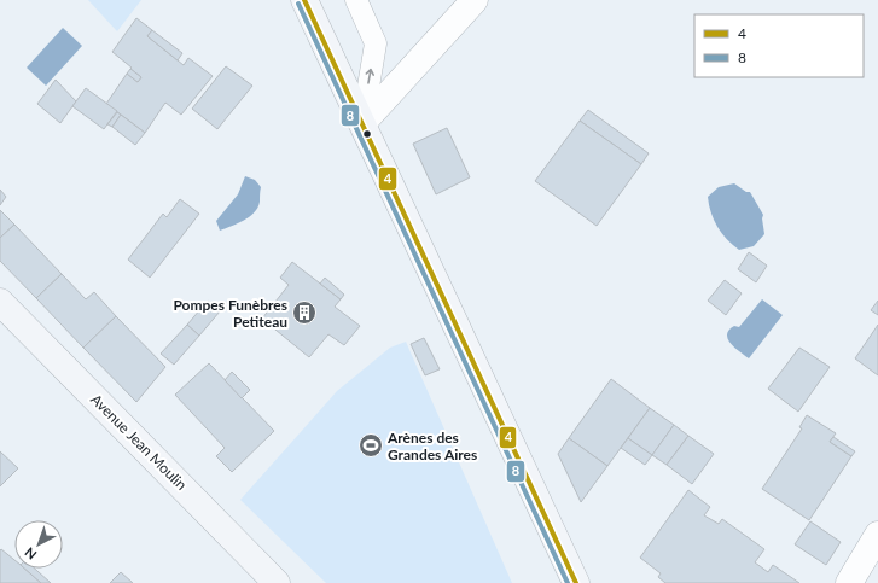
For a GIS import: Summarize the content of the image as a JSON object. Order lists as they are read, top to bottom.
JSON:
{
  "streets": {
    "main road": ["Avenue Jean Moulin"]
  },
  "places": {
    "building": ["Pompes Funèbres Petiteau"],
    "sports": ["Arènes des Grandes Aires"]
  },
  "lines": ["transit line 4", "transit line 8"],
  "legend": ["4", "8"],
  "north": "bottom left"
}
